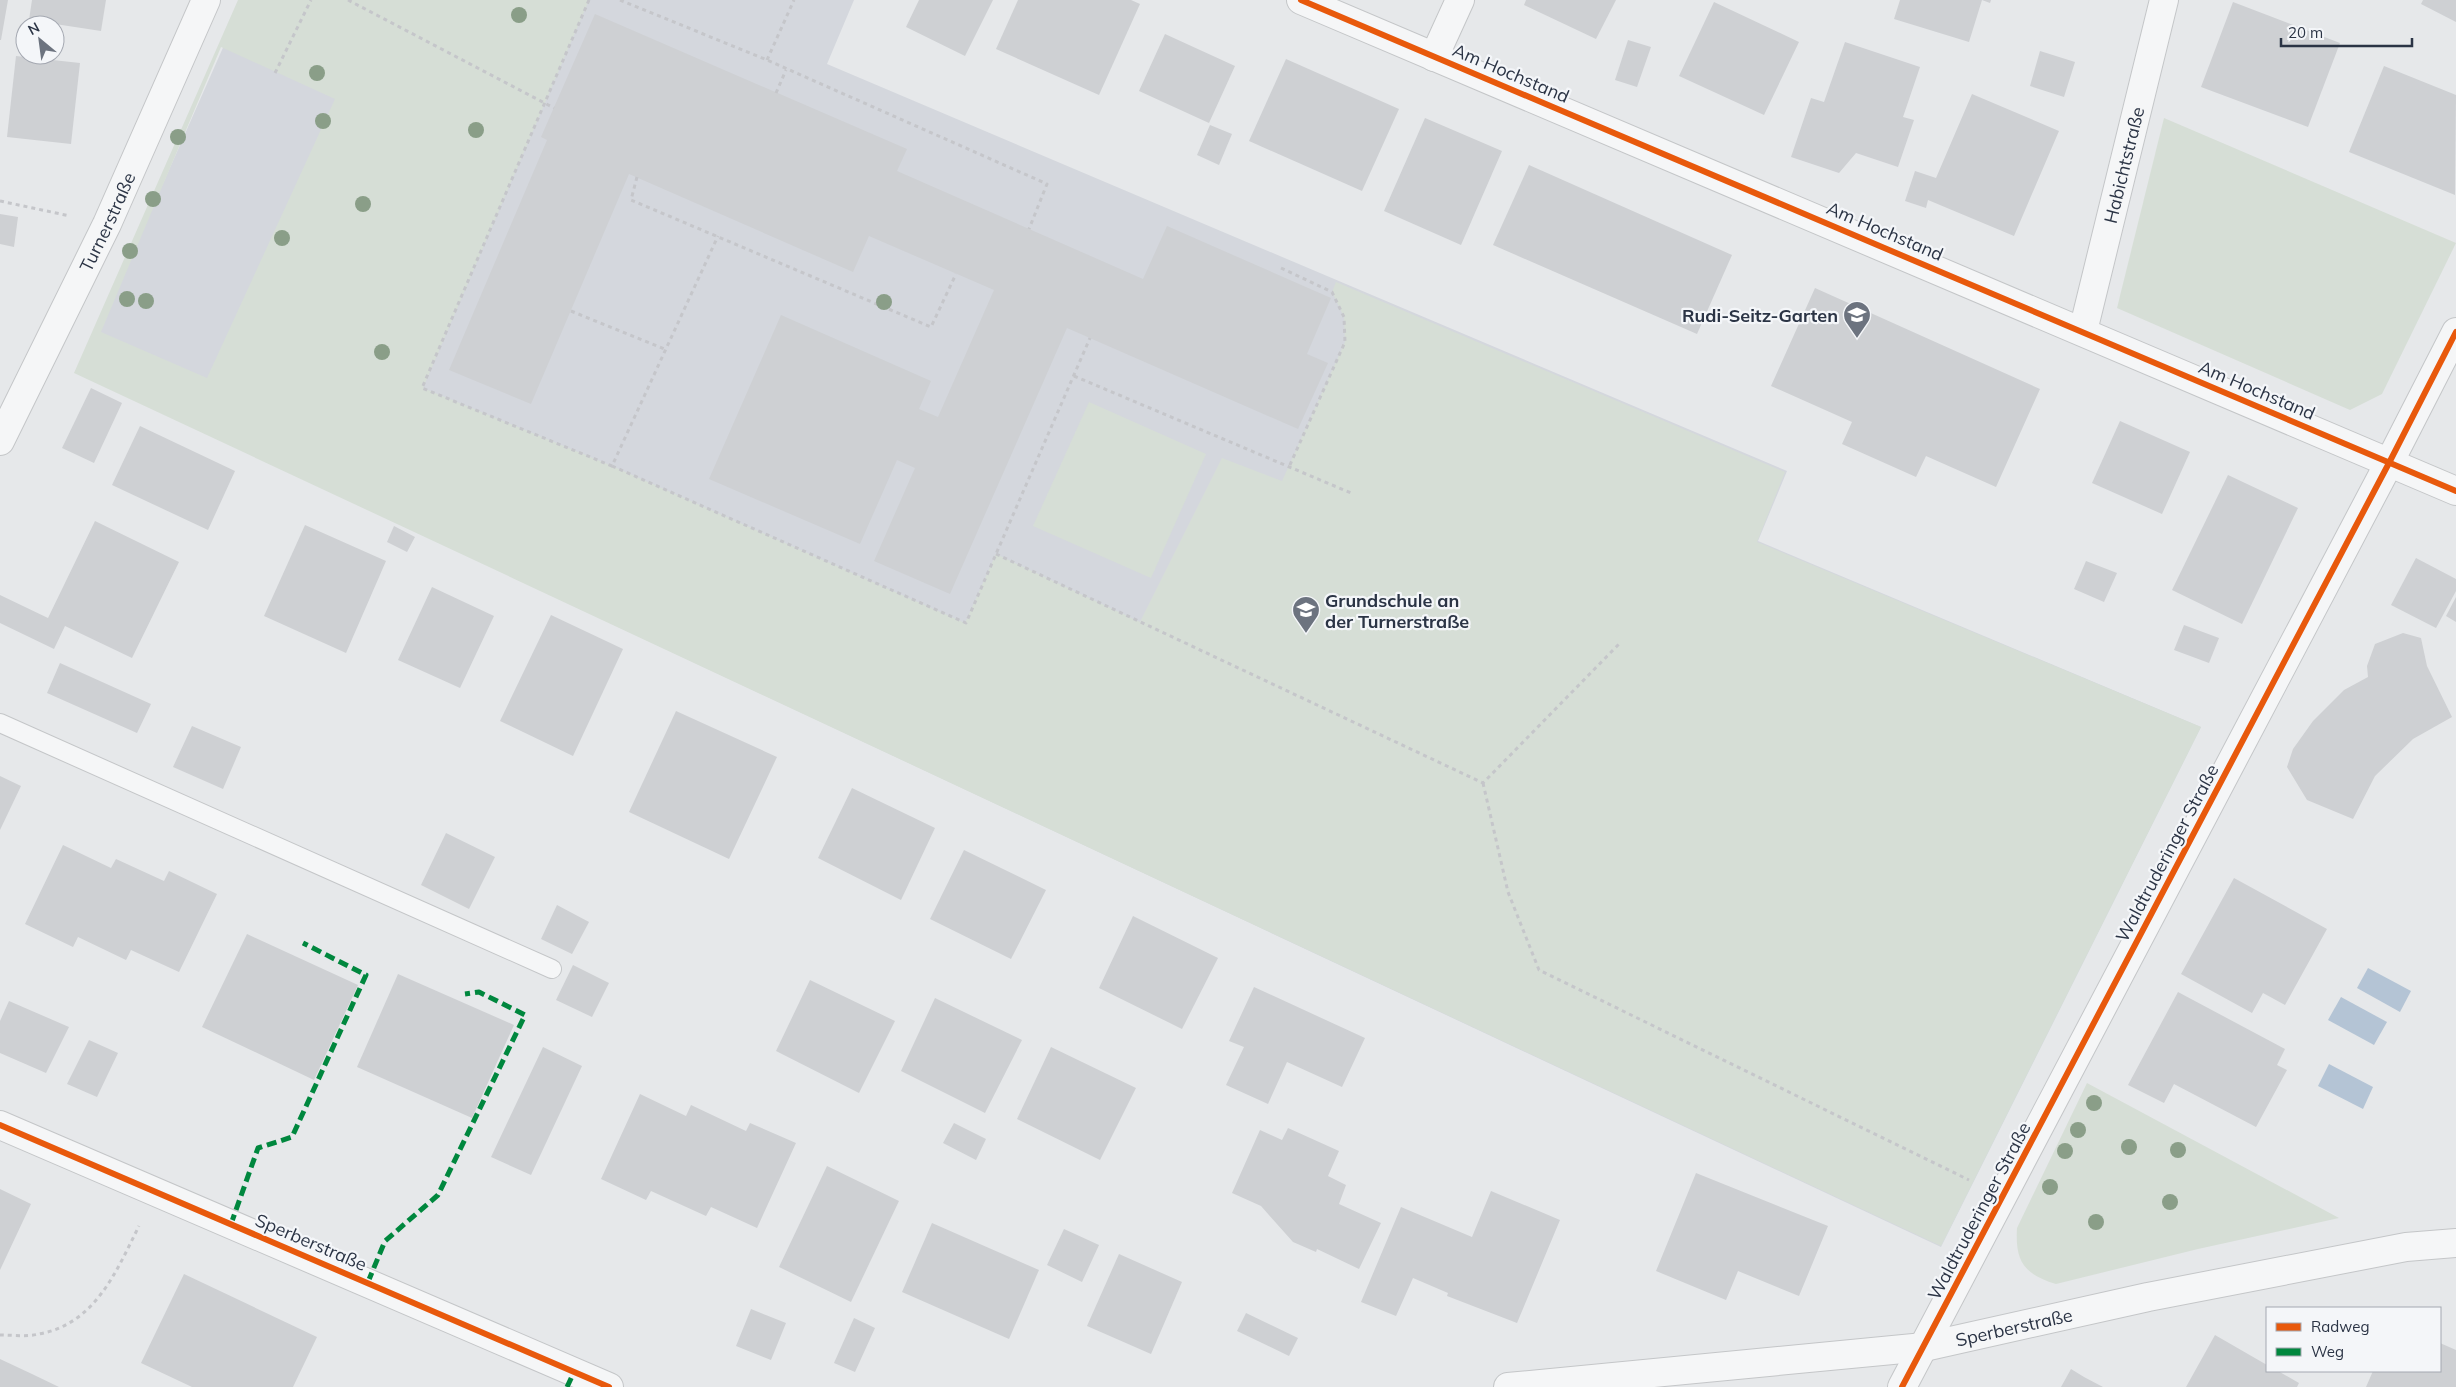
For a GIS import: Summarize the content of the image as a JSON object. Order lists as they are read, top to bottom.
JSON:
{
  "streets": {
    "street": [
      "Am Hochstand",
      "Habichtstraße",
      "Turnerstraße",
      "Waldtruderinger Straße",
      "Sperberstraße"
    ]
  },
  "crossings": [
    ["Am Hochstand", "Habichtstraße"],
    ["Am Hochstand", "Waldtruderinger Straße"],
    ["Waldtruderinger Straße", "Sperberstraße"]
  ],
  "places": {
    "school or university": ["Rudi-Seitz-Garten", "Grundschule an der Turnerstraße"]
  },
  "legend": ["Radweg", "Weg"],
  "scale_bar": "20 m",
  "north": "top left"
}
